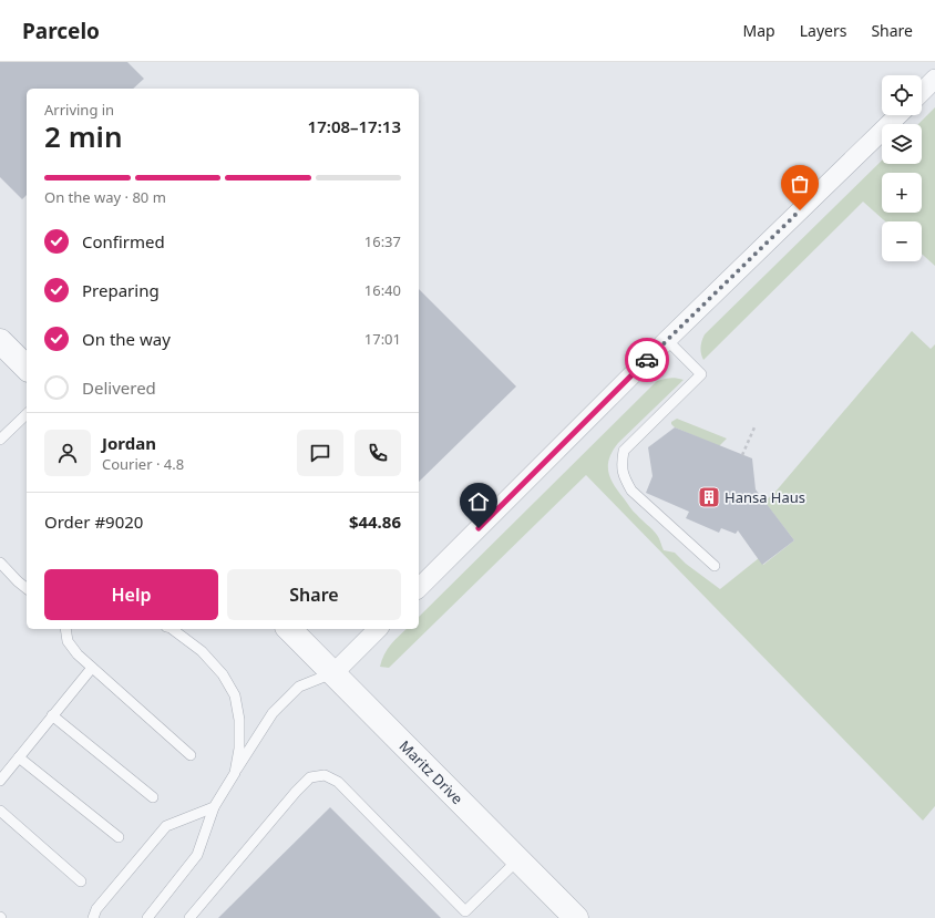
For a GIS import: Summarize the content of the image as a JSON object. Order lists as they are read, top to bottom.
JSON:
{
  "streets": {
    "street": ["Maritz Drive"]
  },
  "places": {
    "building": ["Hansa Haus"]
  },
  "page": {
    "header": "Parcelo",
    "nav": ["Map", "Layers", "Share"],
    "map_buttons": ["+", "−"],
    "heading": ["2 min", "Arriving in", "17:08–17:13"],
    "panel": [
      "Jordan",
      "Courier · 4.8",
      "Order #9020",
      "$44.86"
    ],
    "bar": "On the way · 80 m",
    "list": [
      ["Confirmed", "16:37"],
      ["Preparing", "16:40"],
      ["On the way", "17:01"],
      "Delivered"
    ],
    "buttons": ["Help", "Share"]
  }
}
